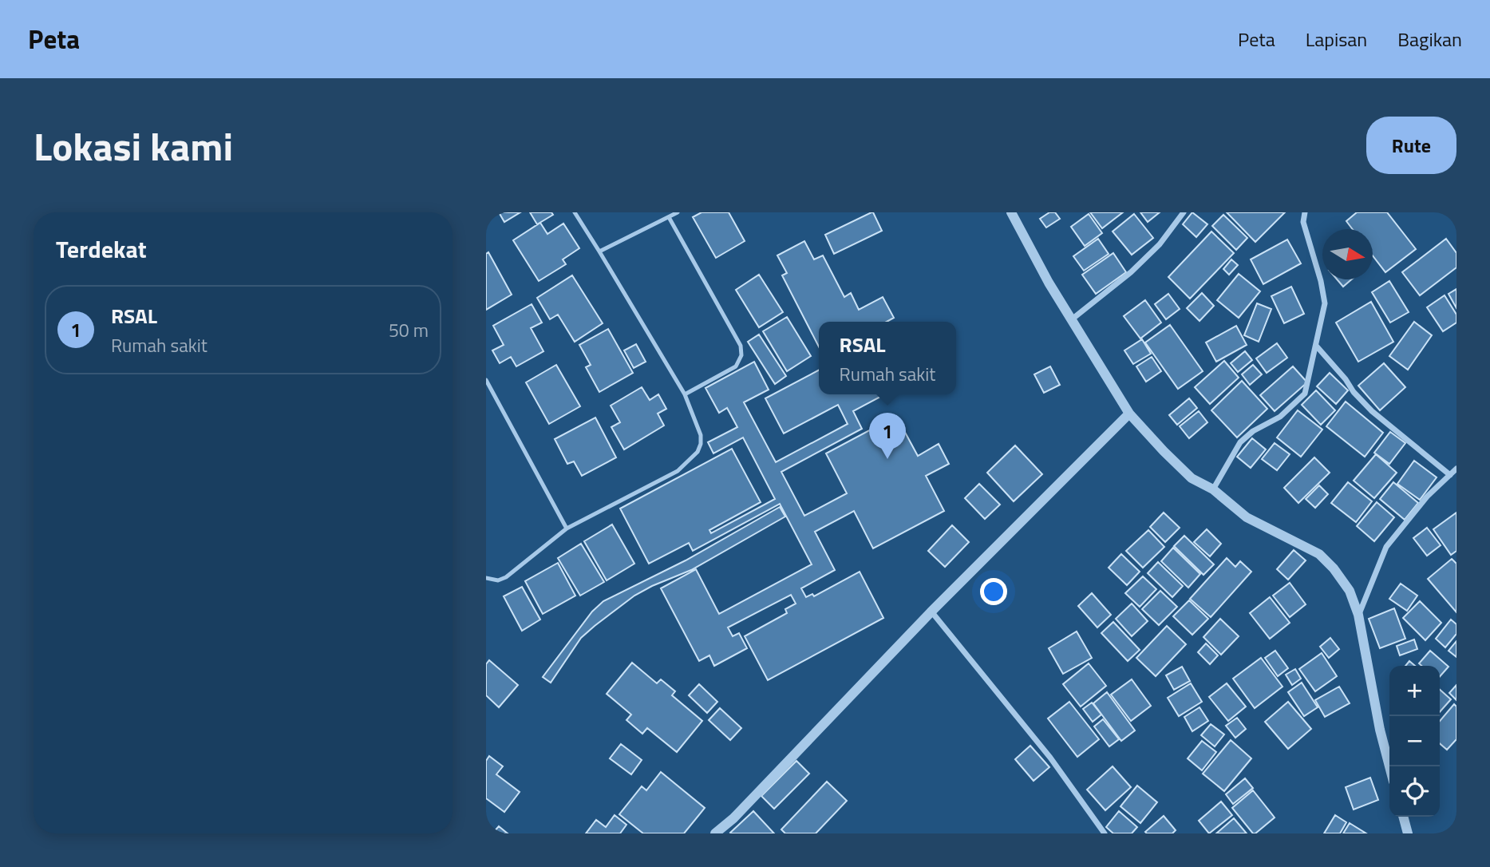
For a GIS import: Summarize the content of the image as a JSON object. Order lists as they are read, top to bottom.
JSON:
{
  "north": "right",
  "page": {
    "header": "Peta",
    "nav": ["Peta", "Lapisan", "Bagikan"],
    "title": "Lokasi kami",
    "buttons": "Rute",
    "heading": "Terdekat",
    "list": [
      {
        "mark": "1",
        "name": "RSAL",
        "note": "Rumah sakit",
        "value": "50 m"
      }
    ],
    "popup": ["RSAL", "Rumah sakit"],
    "pins": "1",
    "map_buttons": ["+", "−"]
  }
}
